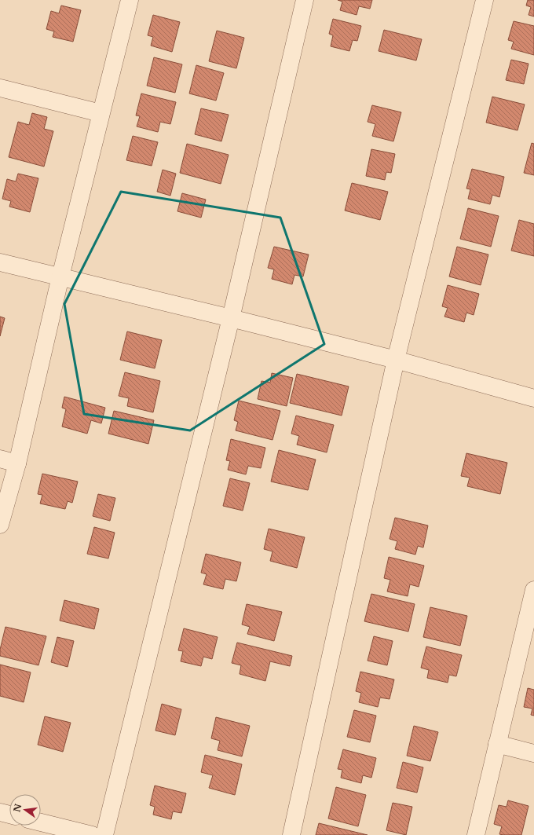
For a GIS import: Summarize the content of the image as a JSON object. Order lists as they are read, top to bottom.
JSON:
{
  "north": "left"
}
